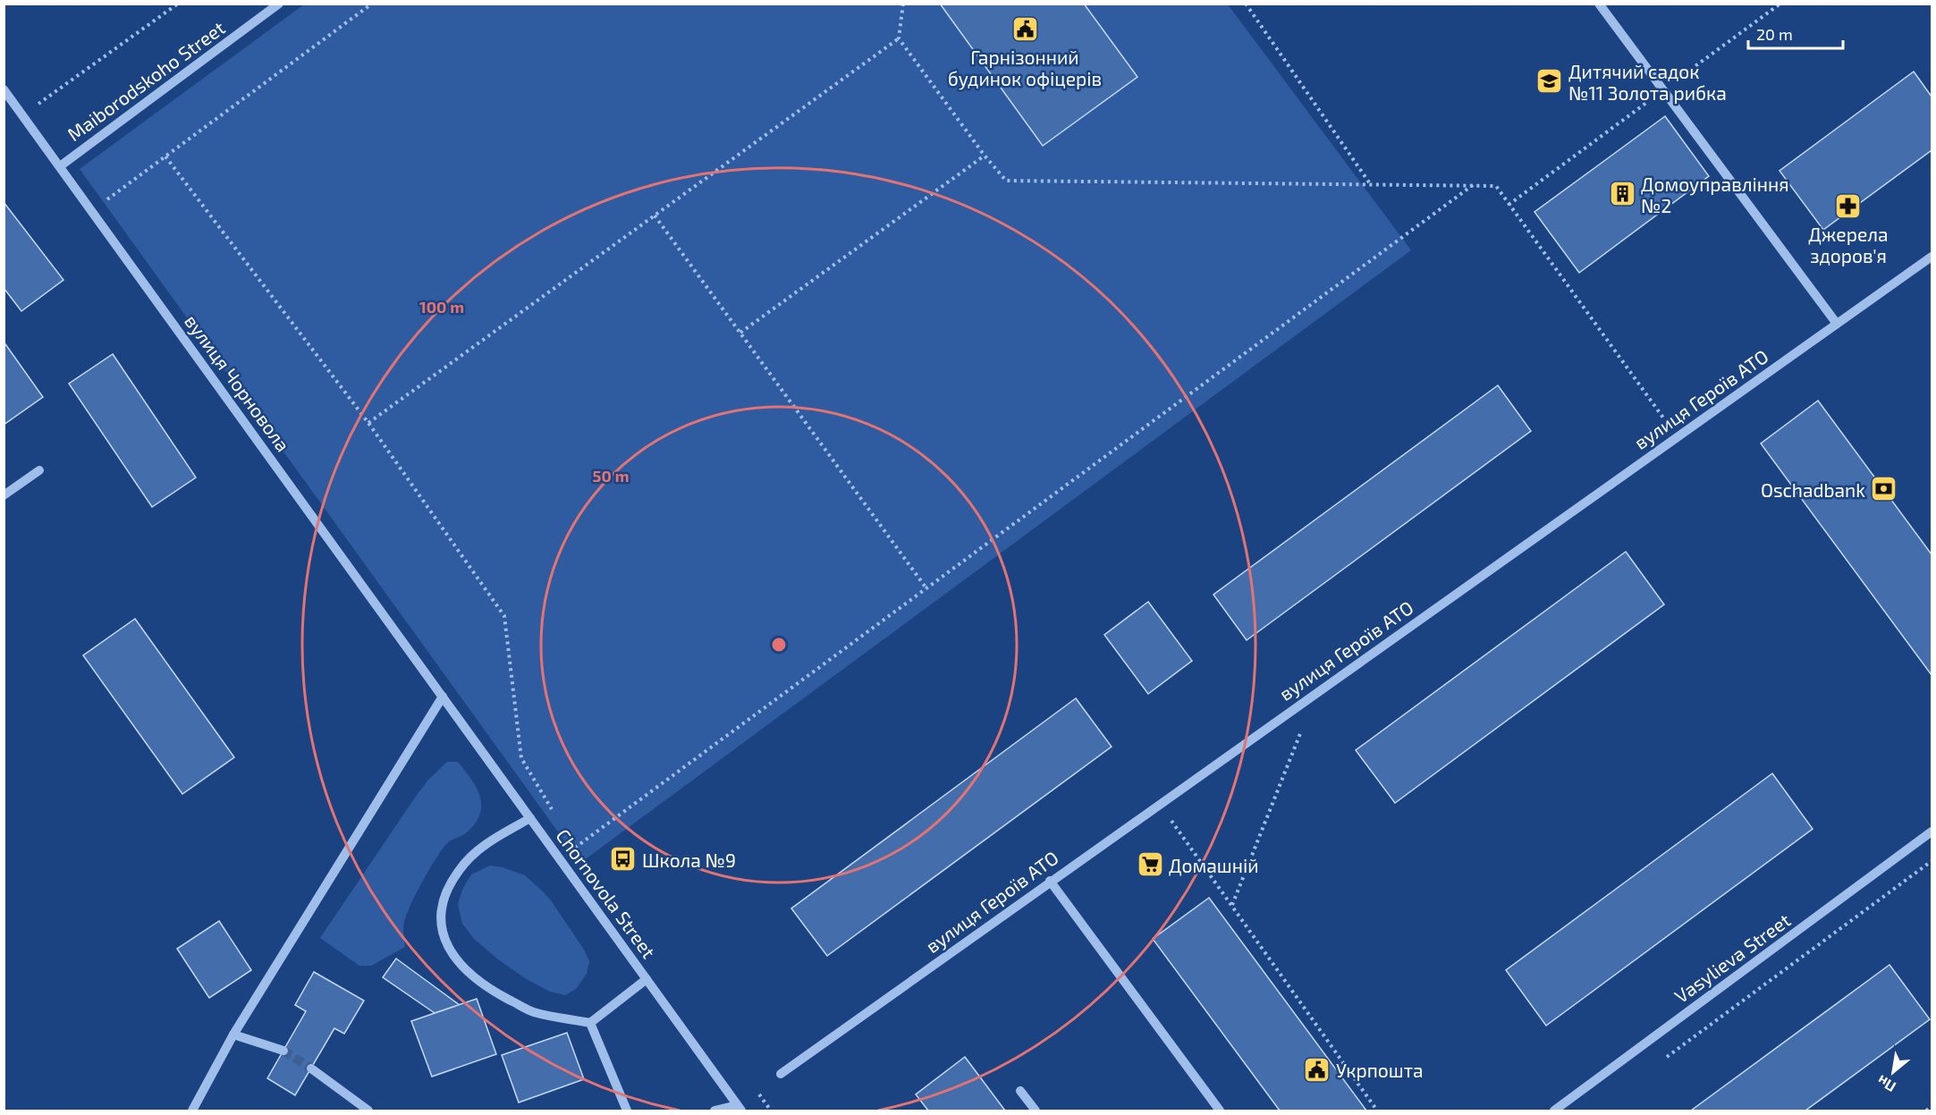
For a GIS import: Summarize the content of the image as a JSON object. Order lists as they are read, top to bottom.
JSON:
{
  "streets": {
    "street": [
      "Maiborodskoho Street",
      "вулиця Чорновола",
      "вулиця Героїв АТО",
      "Chornovola Street",
      "Vasylieva Street"
    ]
  },
  "crossings": [
    ["Maiborodskoho Street", "вулиця Чорновола"],
    ["вулиця Чорновола", "Chornovola Street"]
  ],
  "places": {
    "public building": ["Гарнізонний будинок офіцерів", "Укрпошта"],
    "school or university": ["Дитячий садок №11 Золота рибка"],
    "building": ["Домоуправління №2"],
    "pharmacy": ["Джерела здоров'я"],
    "bank": ["Oschadbank"],
    "bus stop": ["Школа №9"],
    "supermarket": ["Домашній"]
  },
  "scale_bar": "20 m",
  "north": "bottom left",
  "rings": ["100 m", "50 m"]
}
